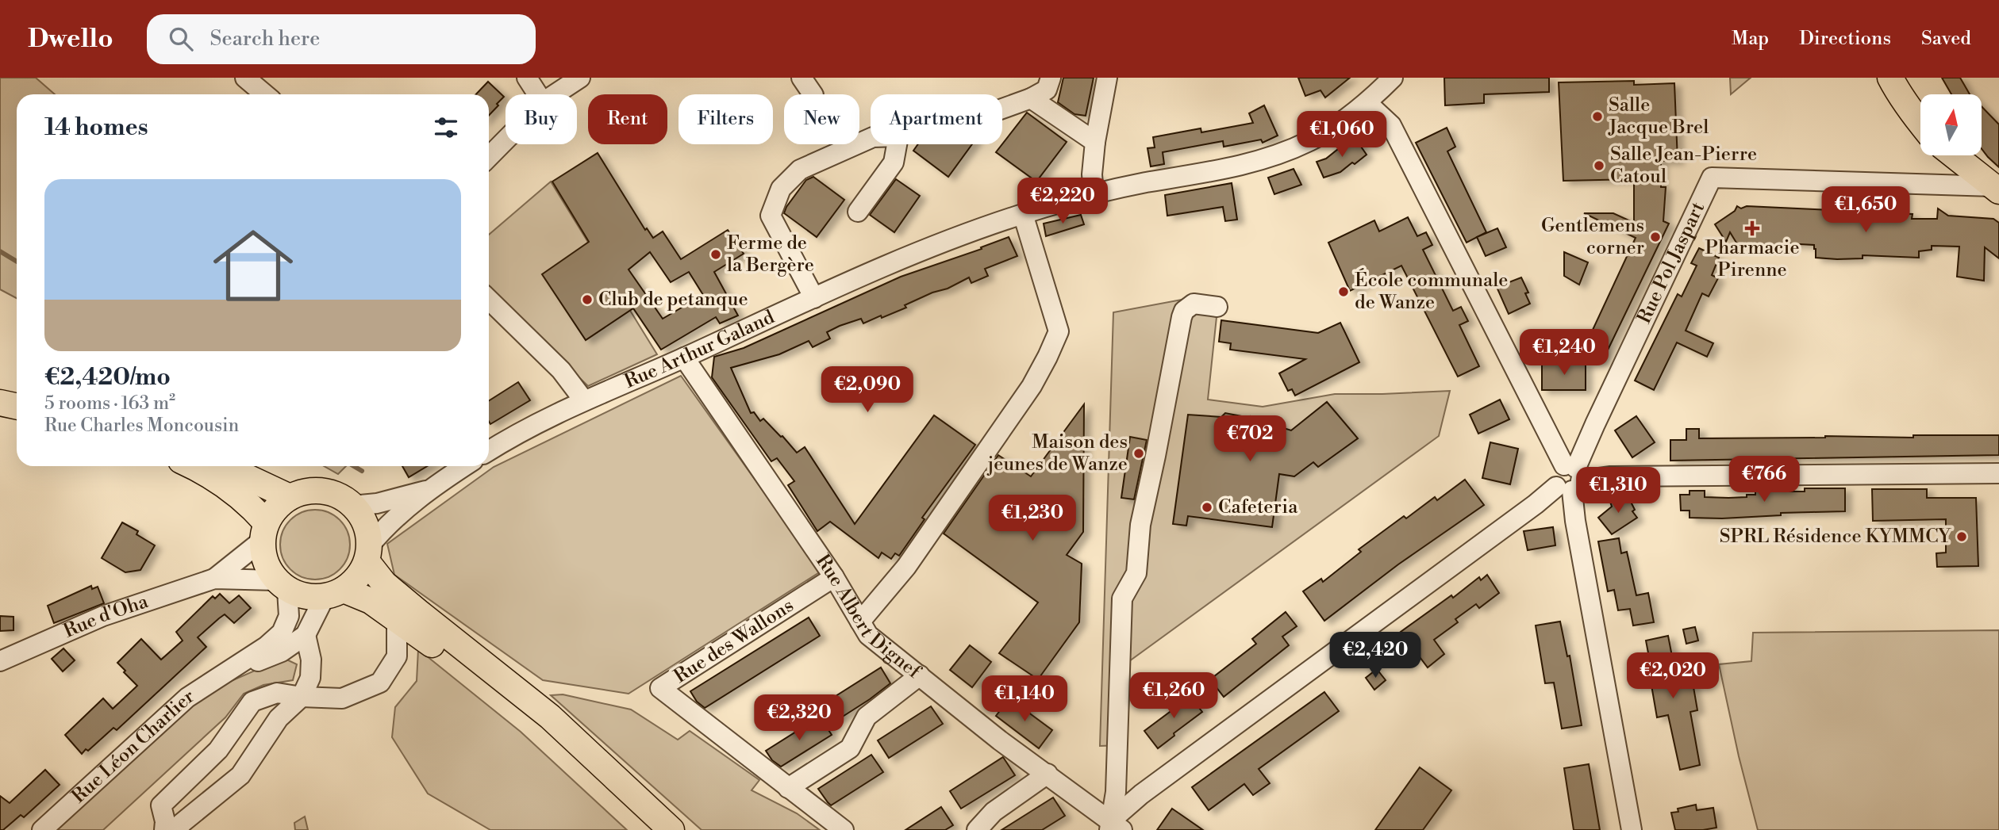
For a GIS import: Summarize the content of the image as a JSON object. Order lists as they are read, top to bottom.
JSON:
{
  "streets": {
    "street": [
      "Rue Pol Jaspart",
      "Rue Arthur Galand",
      "Rue Albert Dignef",
      "Rue d'Oha",
      "Rue des Wallons",
      "Rue Léon Charlier"
    ]
  },
  "crossings": [
    ["Rue Arthur Galand", "Rue Albert Dignef"],
    ["Rue Albert Dignef", "Rue des Wallons"],
    ["Rue d'Oha", "Rue Léon Charlier"]
  ],
  "places": {
    "other": [
      "Salle Jacque Brel",
      "Salle Jean-Pierre Catoul",
      "Gentlemens corner",
      "Ferme de la Bergère",
      "École communale de Wanze",
      "Club de petanque",
      "Maison des jeunes de Wanze",
      "Cafeteria",
      "SPRL Résidence KYMMCY"
    ],
    "health": ["Pharmacie Pirenne"]
  },
  "north": "top",
  "page": {
    "header": "Dwello",
    "search": "Search here",
    "nav": ["Map", "Directions", "Saved"],
    "chip": [
      "Buy",
      "Rent",
      "Filters",
      "New",
      "Apartment"
    ],
    "heading": "14 homes",
    "price": [
      "€1,060",
      "€2,220",
      "€1,650",
      "€1,240",
      "€2,090",
      "€702",
      "€766",
      "€1,310",
      "€1,230",
      "€2,420",
      "€2,020",
      "€1,260",
      "€1,140",
      "€2,320"
    ],
    "list": [
      {
        "name": "€2,420/mo",
        "note": "5 rooms · 163 m² · Rue Charles Moncousin"
      }
    ]
  }
}
